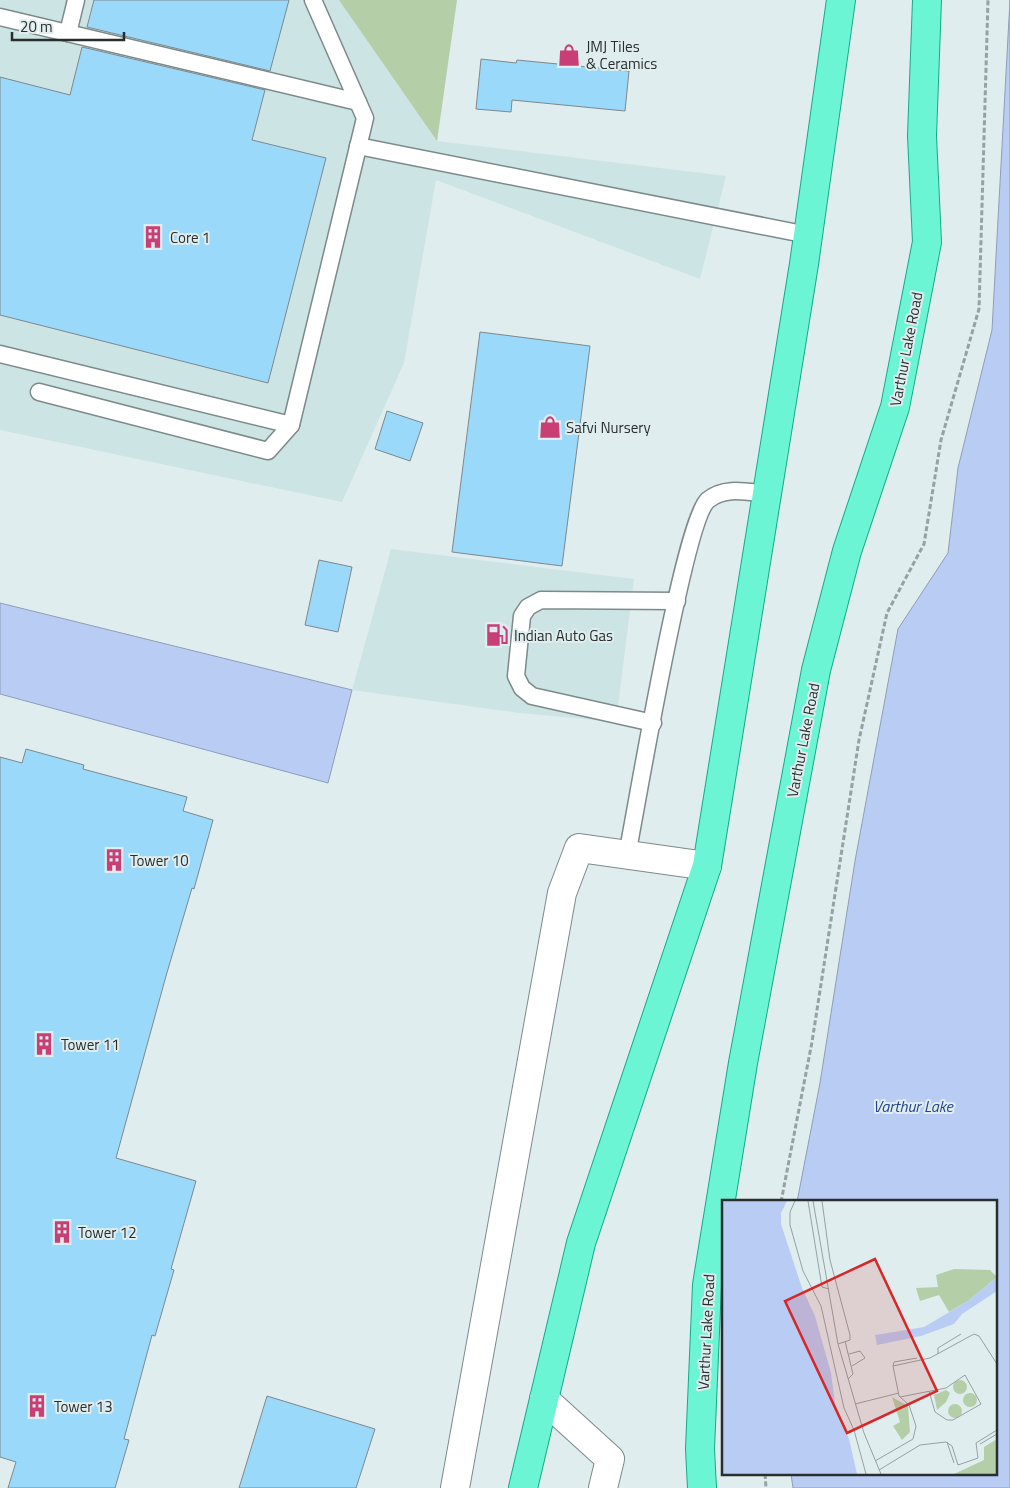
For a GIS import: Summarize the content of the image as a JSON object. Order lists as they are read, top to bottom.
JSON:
{
  "streets": {
    "main road": ["Varthur Lake Road"]
  },
  "water": ["Varthur Lake"],
  "places": {
    "shop": ["JMJ Tiles & Ceramics", "Safvi Nursery"],
    "building": [
      "Core 1",
      "Tower 10",
      "Tower 11",
      "Tower 12",
      "Tower 13"
    ],
    "fuel station": ["Indian Auto Gas"]
  },
  "scale_bar": "20 m"
}
